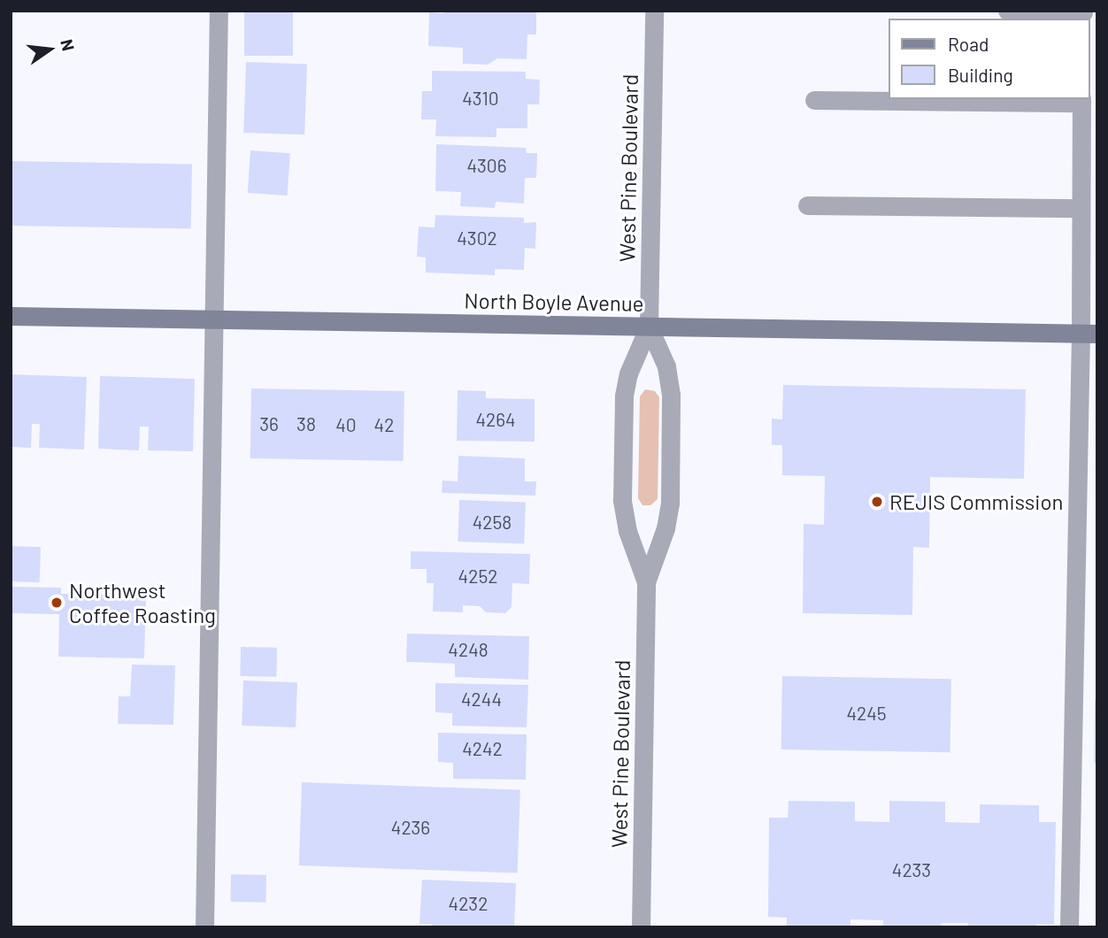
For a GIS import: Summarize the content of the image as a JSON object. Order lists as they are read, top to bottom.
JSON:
{
  "streets": {
    "street": ["West Pine Boulevard", "North Boyle Avenue"]
  },
  "crossings": [
    ["West Pine Boulevard", "North Boyle Avenue"]
  ],
  "places": ["REJIS Commission", "Northwest Coffee Roasting"],
  "house_numbers": [
    "4310",
    "4306",
    "4302",
    "4264",
    "36",
    "38",
    "40",
    "42",
    "4258",
    "4252",
    "4248",
    "4244",
    "4245",
    "4242",
    "4236",
    "4233",
    "4232"
  ],
  "legend": ["Road", "Building"],
  "north": "right"
}
